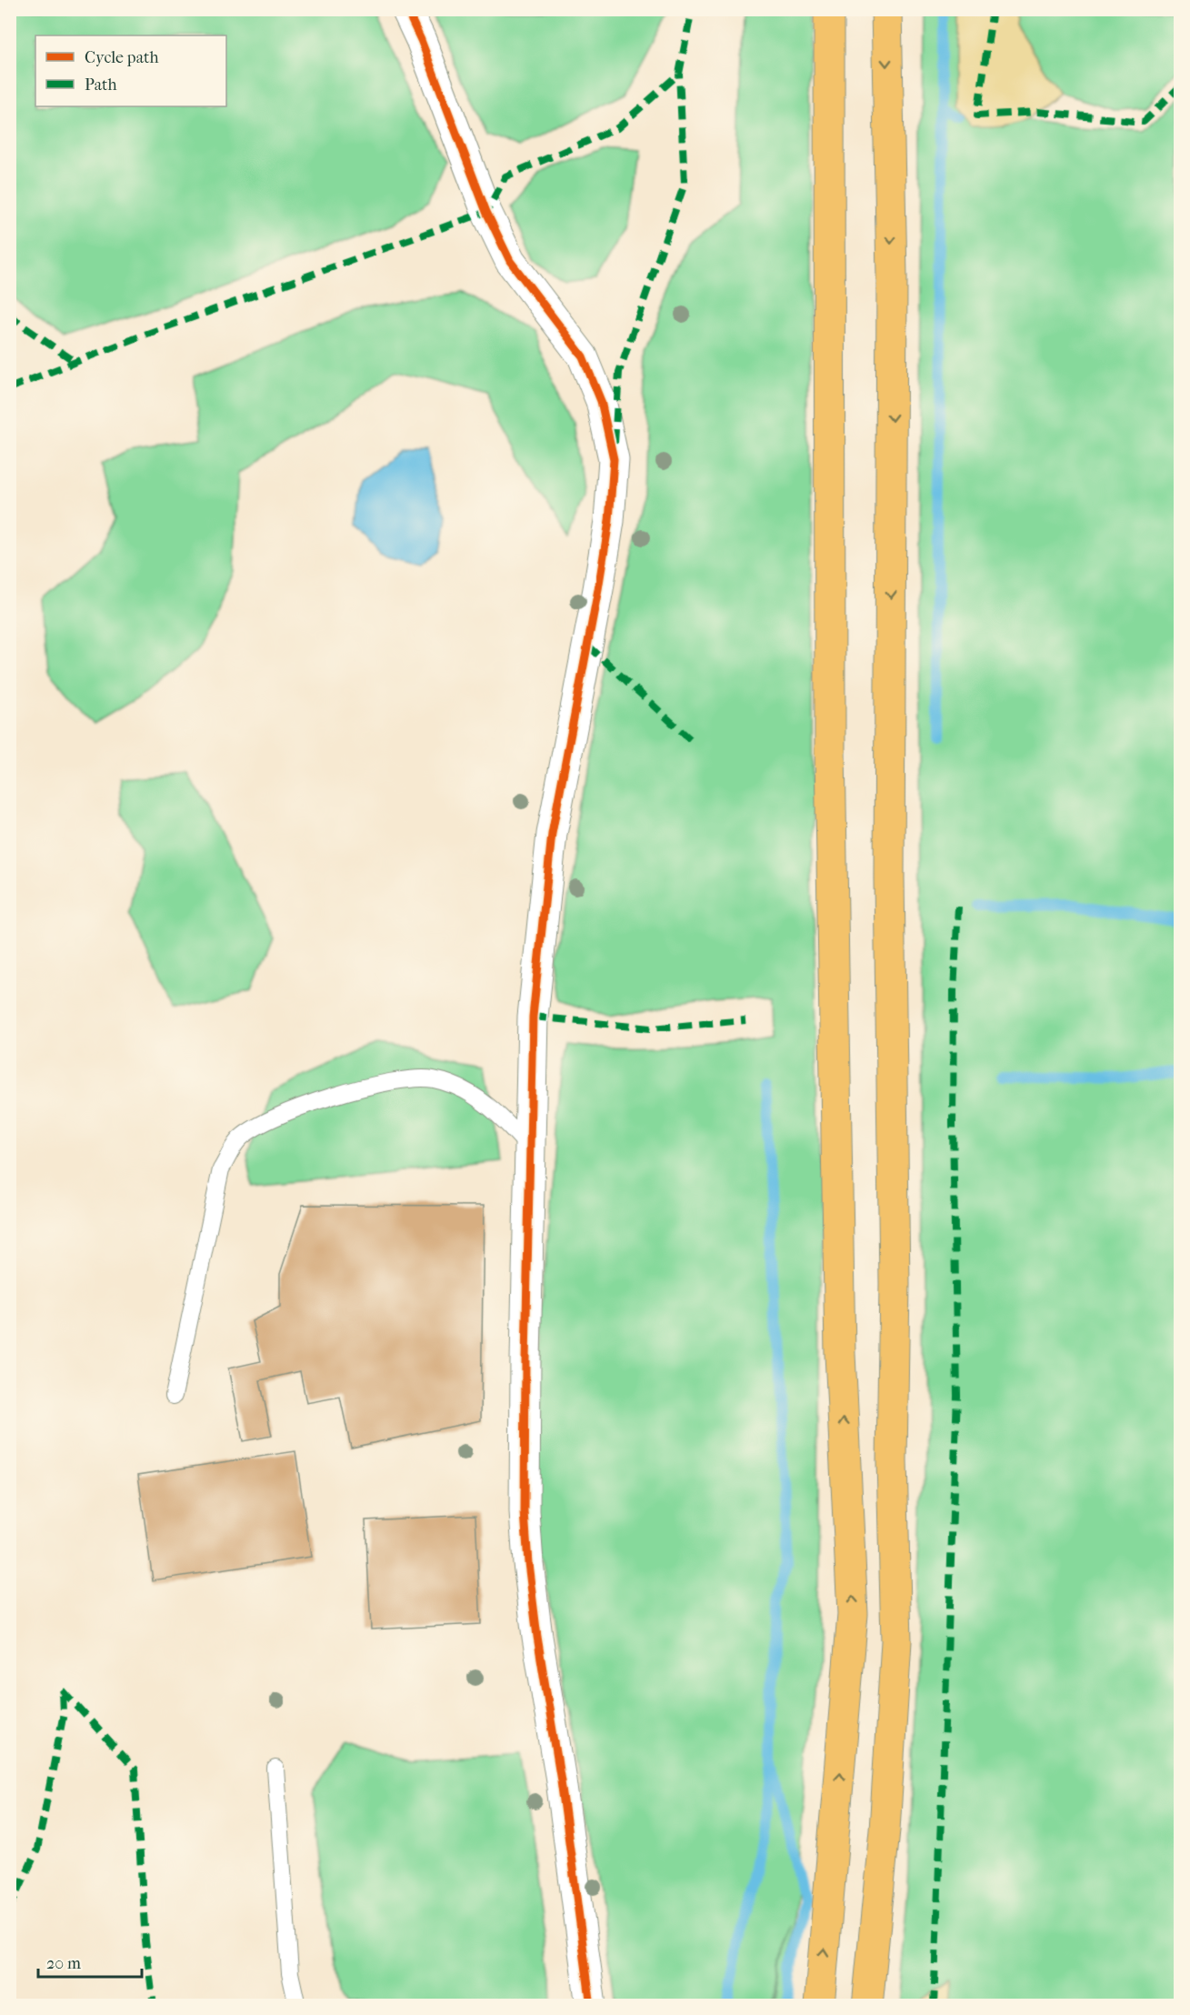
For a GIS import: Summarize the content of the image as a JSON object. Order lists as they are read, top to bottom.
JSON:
{
  "legend": ["Cycle path", "Path"],
  "scale_bar": "20 m"
}
